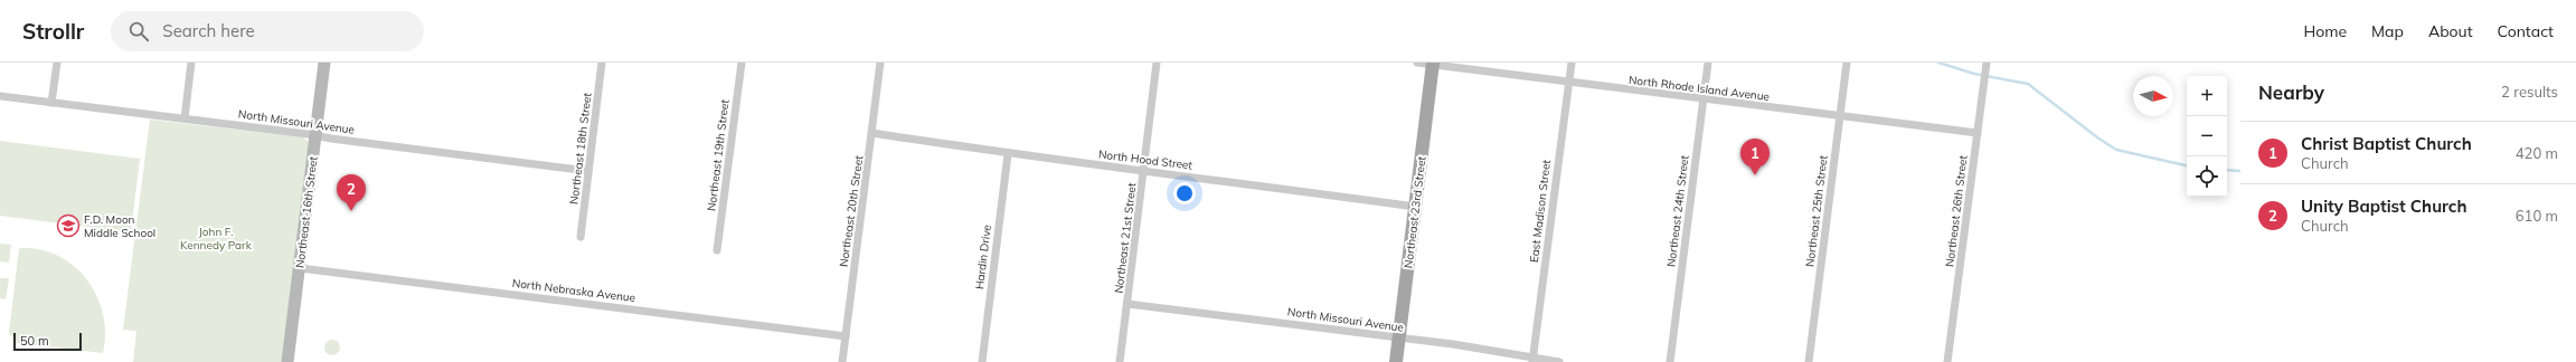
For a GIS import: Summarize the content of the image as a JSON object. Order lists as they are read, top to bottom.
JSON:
{
  "streets": {
    "main road": ["Northeast 23rd Street"],
    "street": [
      "North Rhode Island Avenue",
      "North Missouri Avenue",
      "Northeast 18th Street",
      "Northeast 19th Street",
      "North Hood Street",
      "Northeast 20th Street",
      "East Madison Street",
      "Northeast 24th Street",
      "Northeast 25th Street",
      "Northeast 26th Street",
      "Northeast 16th Street",
      "Northeast 21st Street",
      "Hardin Drive",
      "North Nebraska Avenue"
    ]
  },
  "crossings": [
    ["North Rhode Island Avenue", "East Madison Street"],
    ["North Rhode Island Avenue", "Northeast 24th Street"],
    ["North Rhode Island Avenue", "Northeast 25th Street"],
    ["North Rhode Island Avenue", "Northeast 26th Street"],
    ["North Rhode Island Avenue", "Northeast 23rd Street"],
    ["North Missouri Avenue", "Northeast 18th Street"],
    ["North Missouri Avenue", "East Madison Street"],
    ["North Missouri Avenue", "Northeast 16th Street"],
    ["North Missouri Avenue", "Northeast 23rd Street"],
    ["North Missouri Avenue", "Northeast 21st Street"],
    ["North Hood Street", "Northeast 20th Street"],
    ["North Hood Street", "Northeast 23rd Street"],
    ["North Hood Street", "Northeast 21st Street"],
    ["North Hood Street", "Hardin Drive"],
    ["Northeast 20th Street", "North Nebraska Avenue"],
    ["Northeast 16th Street", "North Nebraska Avenue"]
  ],
  "parks": ["John F. Kennedy Park"],
  "places": {
    "school or university": ["F.D. Moon Middle School"]
  },
  "scale_bar": "50 m",
  "north": "right",
  "page": {
    "header": "Strollr",
    "search": "Search here",
    "nav": [
      "Home",
      "Map",
      "About",
      "Contact"
    ],
    "heading": ["Nearby", "2 results"],
    "map_buttons": ["+", "−"],
    "list": [
      {
        "mark": "1",
        "name": "Christ Baptist Church",
        "note": "Church",
        "value": "420 m"
      },
      {
        "mark": "2",
        "name": "Unity Baptist Church",
        "note": "Church",
        "value": "610 m"
      }
    ],
    "pins": ["1", "2"],
    "scale": "50 m"
  }
}
